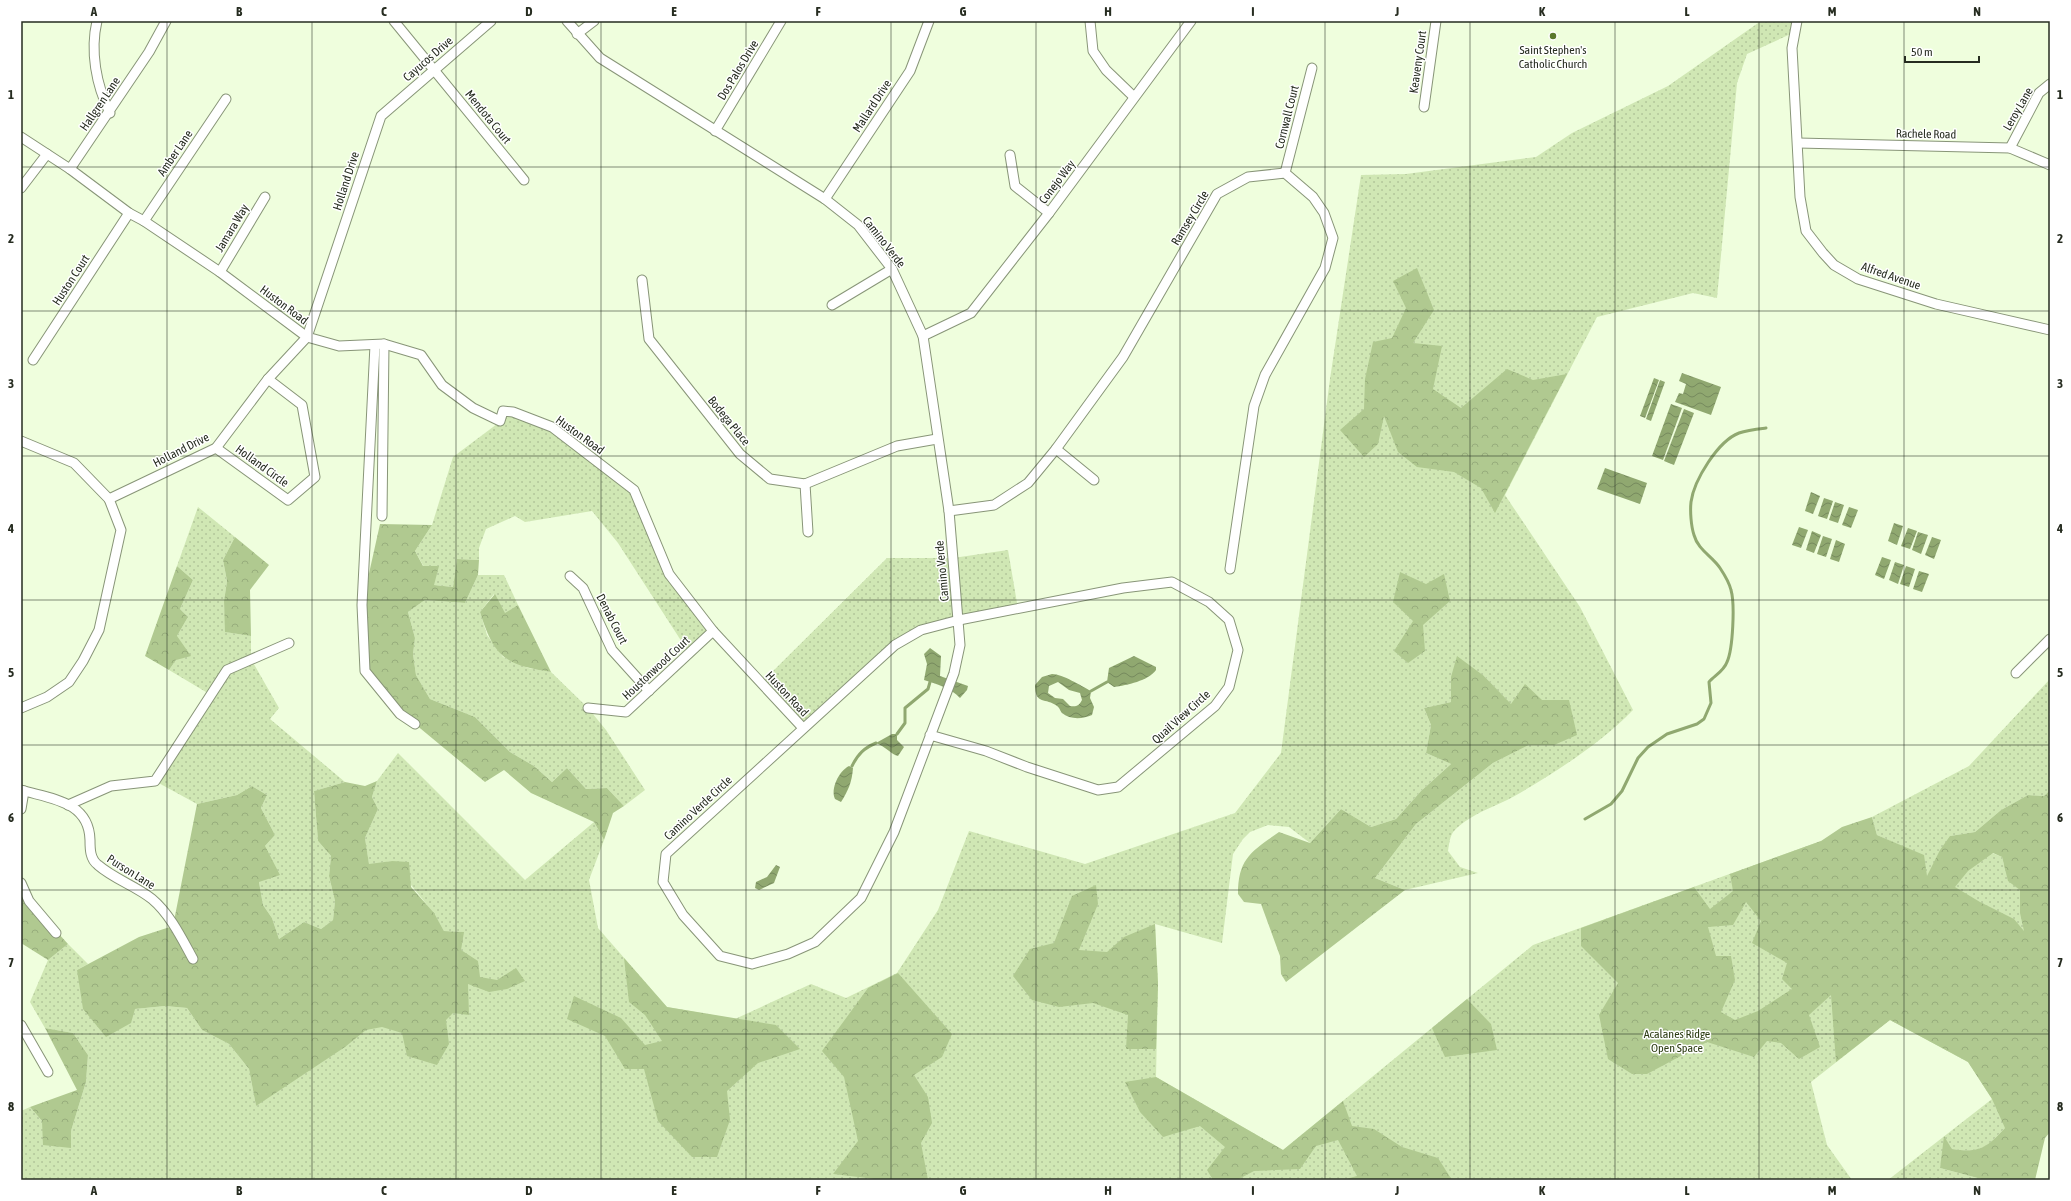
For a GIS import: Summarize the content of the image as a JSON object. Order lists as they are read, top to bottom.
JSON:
{
  "streets": {
    "street": [
      "Cayucos Drive",
      "Keaveny Court",
      "Dos Palos Drive",
      "Hallgren Lane",
      "Mallard Drive",
      "Leroy Lane",
      "Mendota Court",
      "Cornwall Court",
      "Rachele Road",
      "Amber Lane",
      "Holland Drive",
      "Conejo Way",
      "Ramsey Circle",
      "Jamara Way",
      "Camino Verde",
      "Alfred Avenue",
      "Huston Court",
      "Huston Road",
      "Bodega Place",
      "Holland Circle",
      "Denab Court",
      "Houstonwood Court",
      "Quail View Circle",
      "Camino Verde Circle",
      "Purson Lane"
    ]
  },
  "crossings": [
    ["Cayucos Drive", "Mendota Court"],
    ["Cayucos Drive", "Holland Drive"],
    ["Dos Palos Drive", "Camino Verde"],
    ["Hallgren Lane", "Huston Road"],
    ["Mallard Drive", "Camino Verde"],
    ["Leroy Lane", "Rachele Road"],
    ["Cornwall Court", "Ramsey Circle"],
    ["Rachele Road", "Alfred Avenue"],
    ["Amber Lane", "Huston Road"],
    ["Holland Drive", "Huston Road"],
    ["Holland Drive", "Holland Circle"],
    ["Conejo Way", "Camino Verde"],
    ["Ramsey Circle", "Camino Verde"],
    ["Jamara Way", "Huston Road"],
    ["Camino Verde", "Quail View Circle"],
    ["Camino Verde", "Camino Verde Circle"],
    ["Huston Court", "Huston Road"],
    ["Huston Road", "Houstonwood Court"],
    ["Huston Road", "Camino Verde Circle"],
    ["Denab Court", "Houstonwood Court"],
    ["Quail View Circle", "Camino Verde Circle"]
  ],
  "parks": ["Acalanes Ridge Open Space"],
  "places": ["Saint Stephen's Catholic Church"],
  "scale_bar": "50 m",
  "grid": {
    "columns": [
      "A",
      "B",
      "C",
      "D",
      "E",
      "F",
      "G",
      "H",
      "I",
      "J",
      "K",
      "L",
      "M",
      "N"
    ],
    "rows": [
      "1",
      "2",
      "3",
      "4",
      "5",
      "6",
      "7",
      "8"
    ]
  }
}
